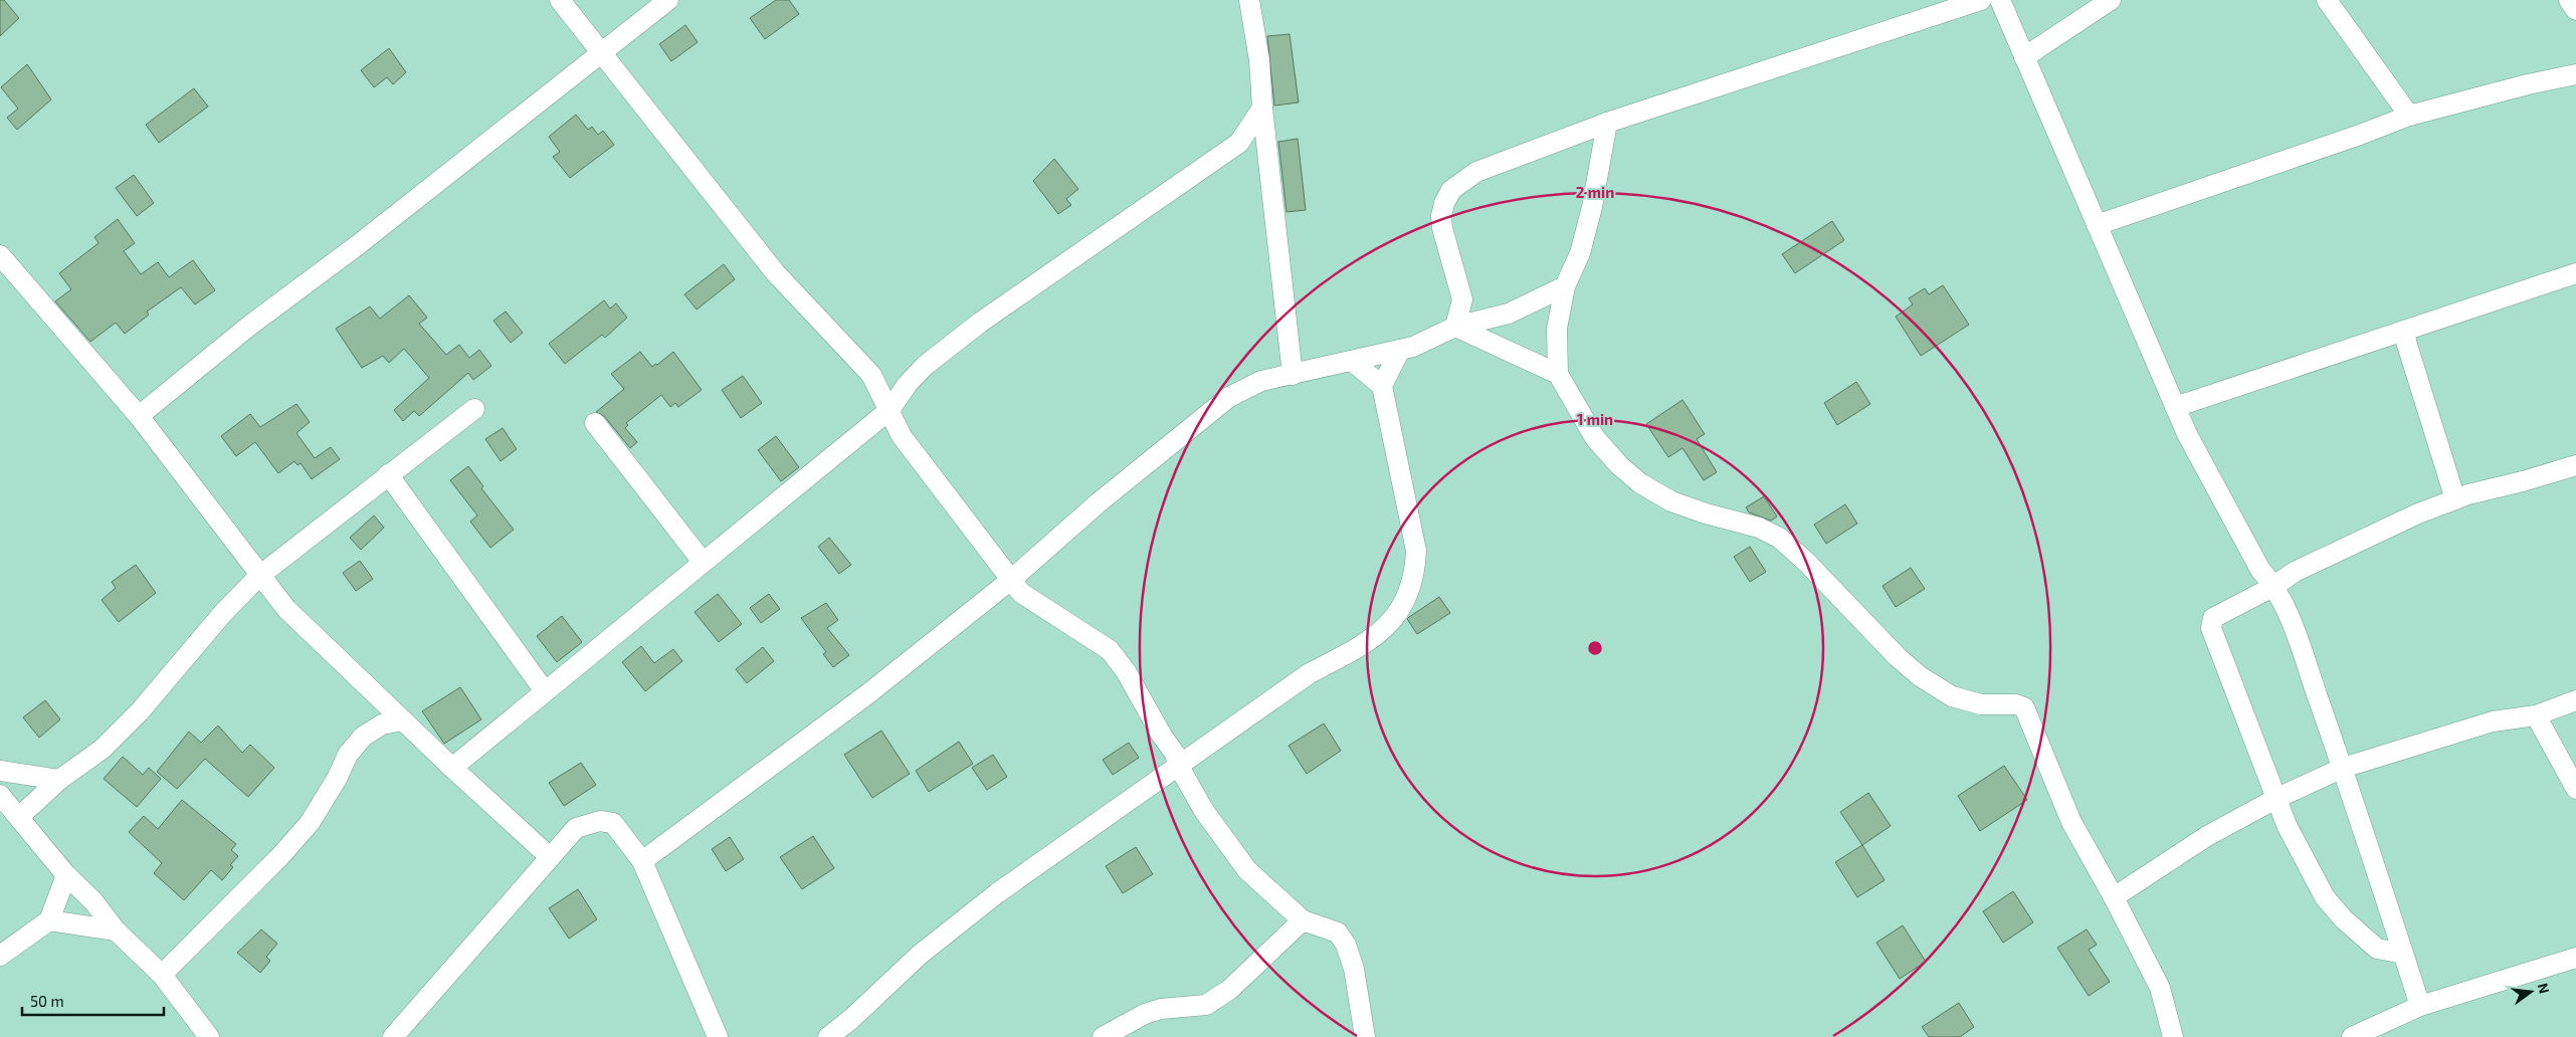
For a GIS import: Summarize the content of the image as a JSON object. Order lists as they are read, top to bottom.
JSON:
{
  "scale_bar": "50 m",
  "north": "right",
  "rings": ["2 min", "1 min"]
}
